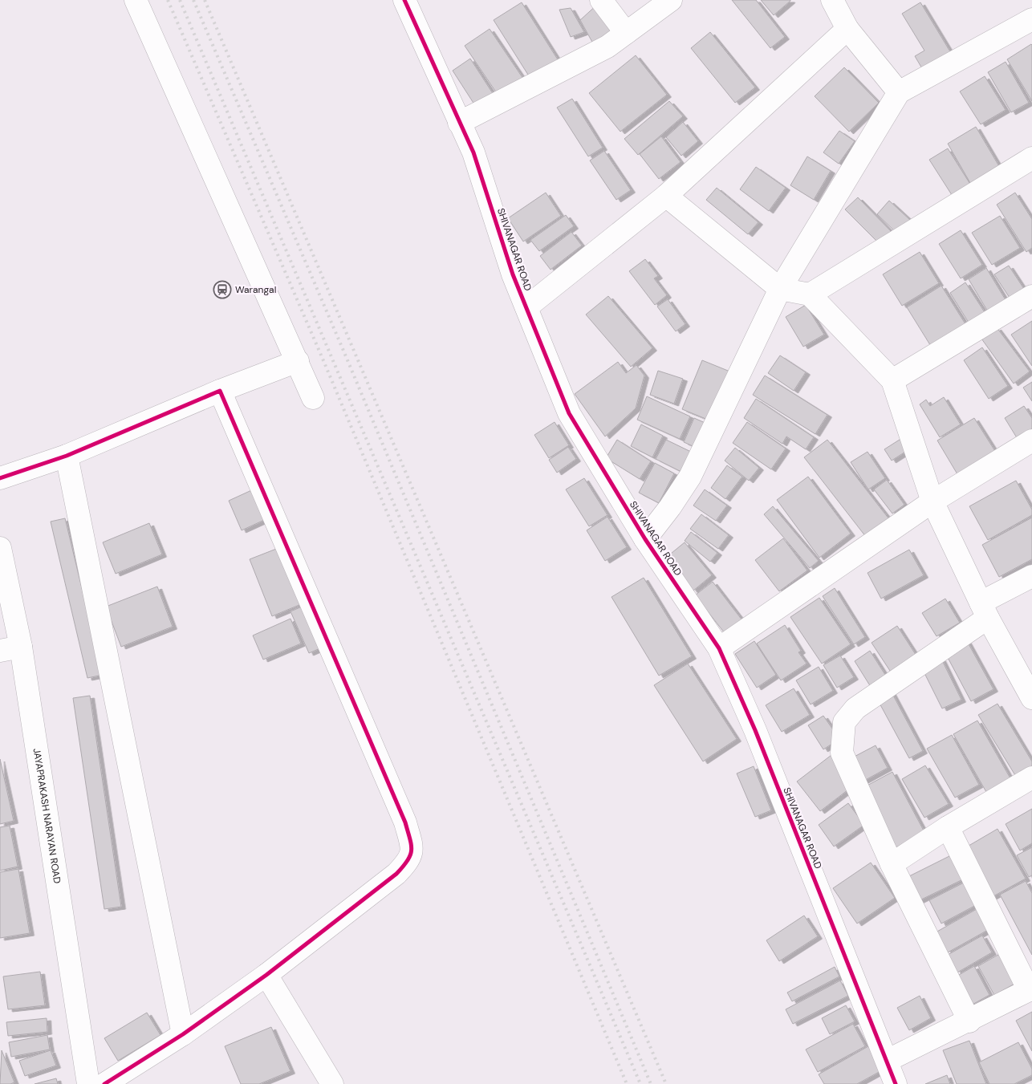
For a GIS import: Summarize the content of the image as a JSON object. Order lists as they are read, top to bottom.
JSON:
{
  "streets": {
    "street": ["SHIVANAGAR ROAD", "JAYAPRAKASH NARAYAN ROAD"]
  },
  "places": {
    "station": ["Warangal"]
  }
}
